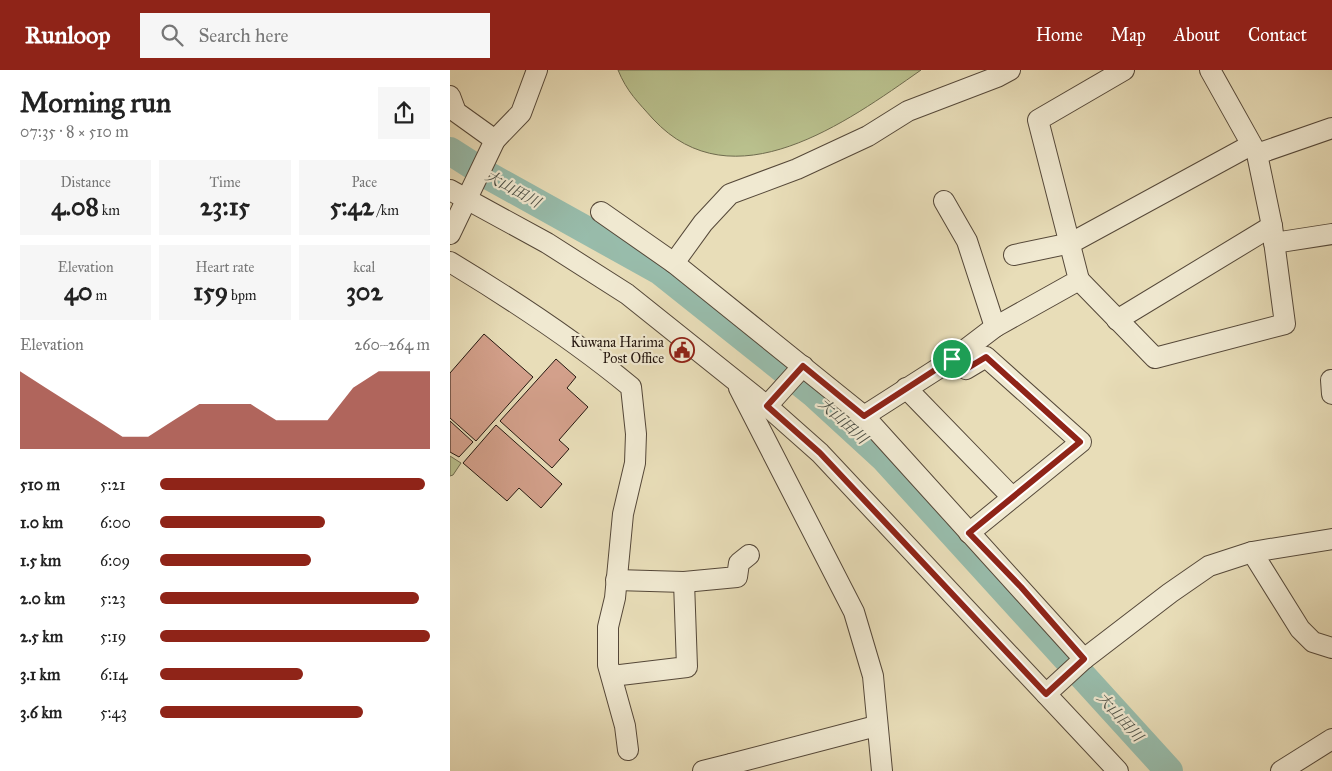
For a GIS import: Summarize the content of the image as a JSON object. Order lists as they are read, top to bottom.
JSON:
{
  "water": ["大山田川"],
  "places": {
    "public building": ["Kuwana Harima Post Office"]
  },
  "page": {
    "header": "Runloop",
    "search": "Search here",
    "nav": [
      "Home",
      "Map",
      "About",
      "Contact"
    ],
    "heading": ["Morning run", "07:35 · 8 × 510 m"],
    "stats": [
      ["Distance", "4.08 km"],
      ["Time", "23:15"],
      ["Pace", "5:42 /km"],
      ["Elevation", "40 m"],
      ["Heart rate", "159 bpm"],
      ["kcal", "302"]
    ],
    "chart": ["Elevation", "260–264 m"],
    "list": [
      {
        "name": "510 m",
        "note": "5:21"
      },
      {
        "name": "1.0 km",
        "note": "6:00"
      },
      {
        "name": "1.5 km",
        "note": "6:09"
      },
      {
        "name": "2.0 km",
        "note": "5:23"
      },
      {
        "name": "2.5 km",
        "note": "5:19"
      },
      {
        "name": "3.1 km",
        "note": "6:14"
      },
      {
        "name": "3.6 km",
        "note": "5:43"
      }
    ]
  }
}
